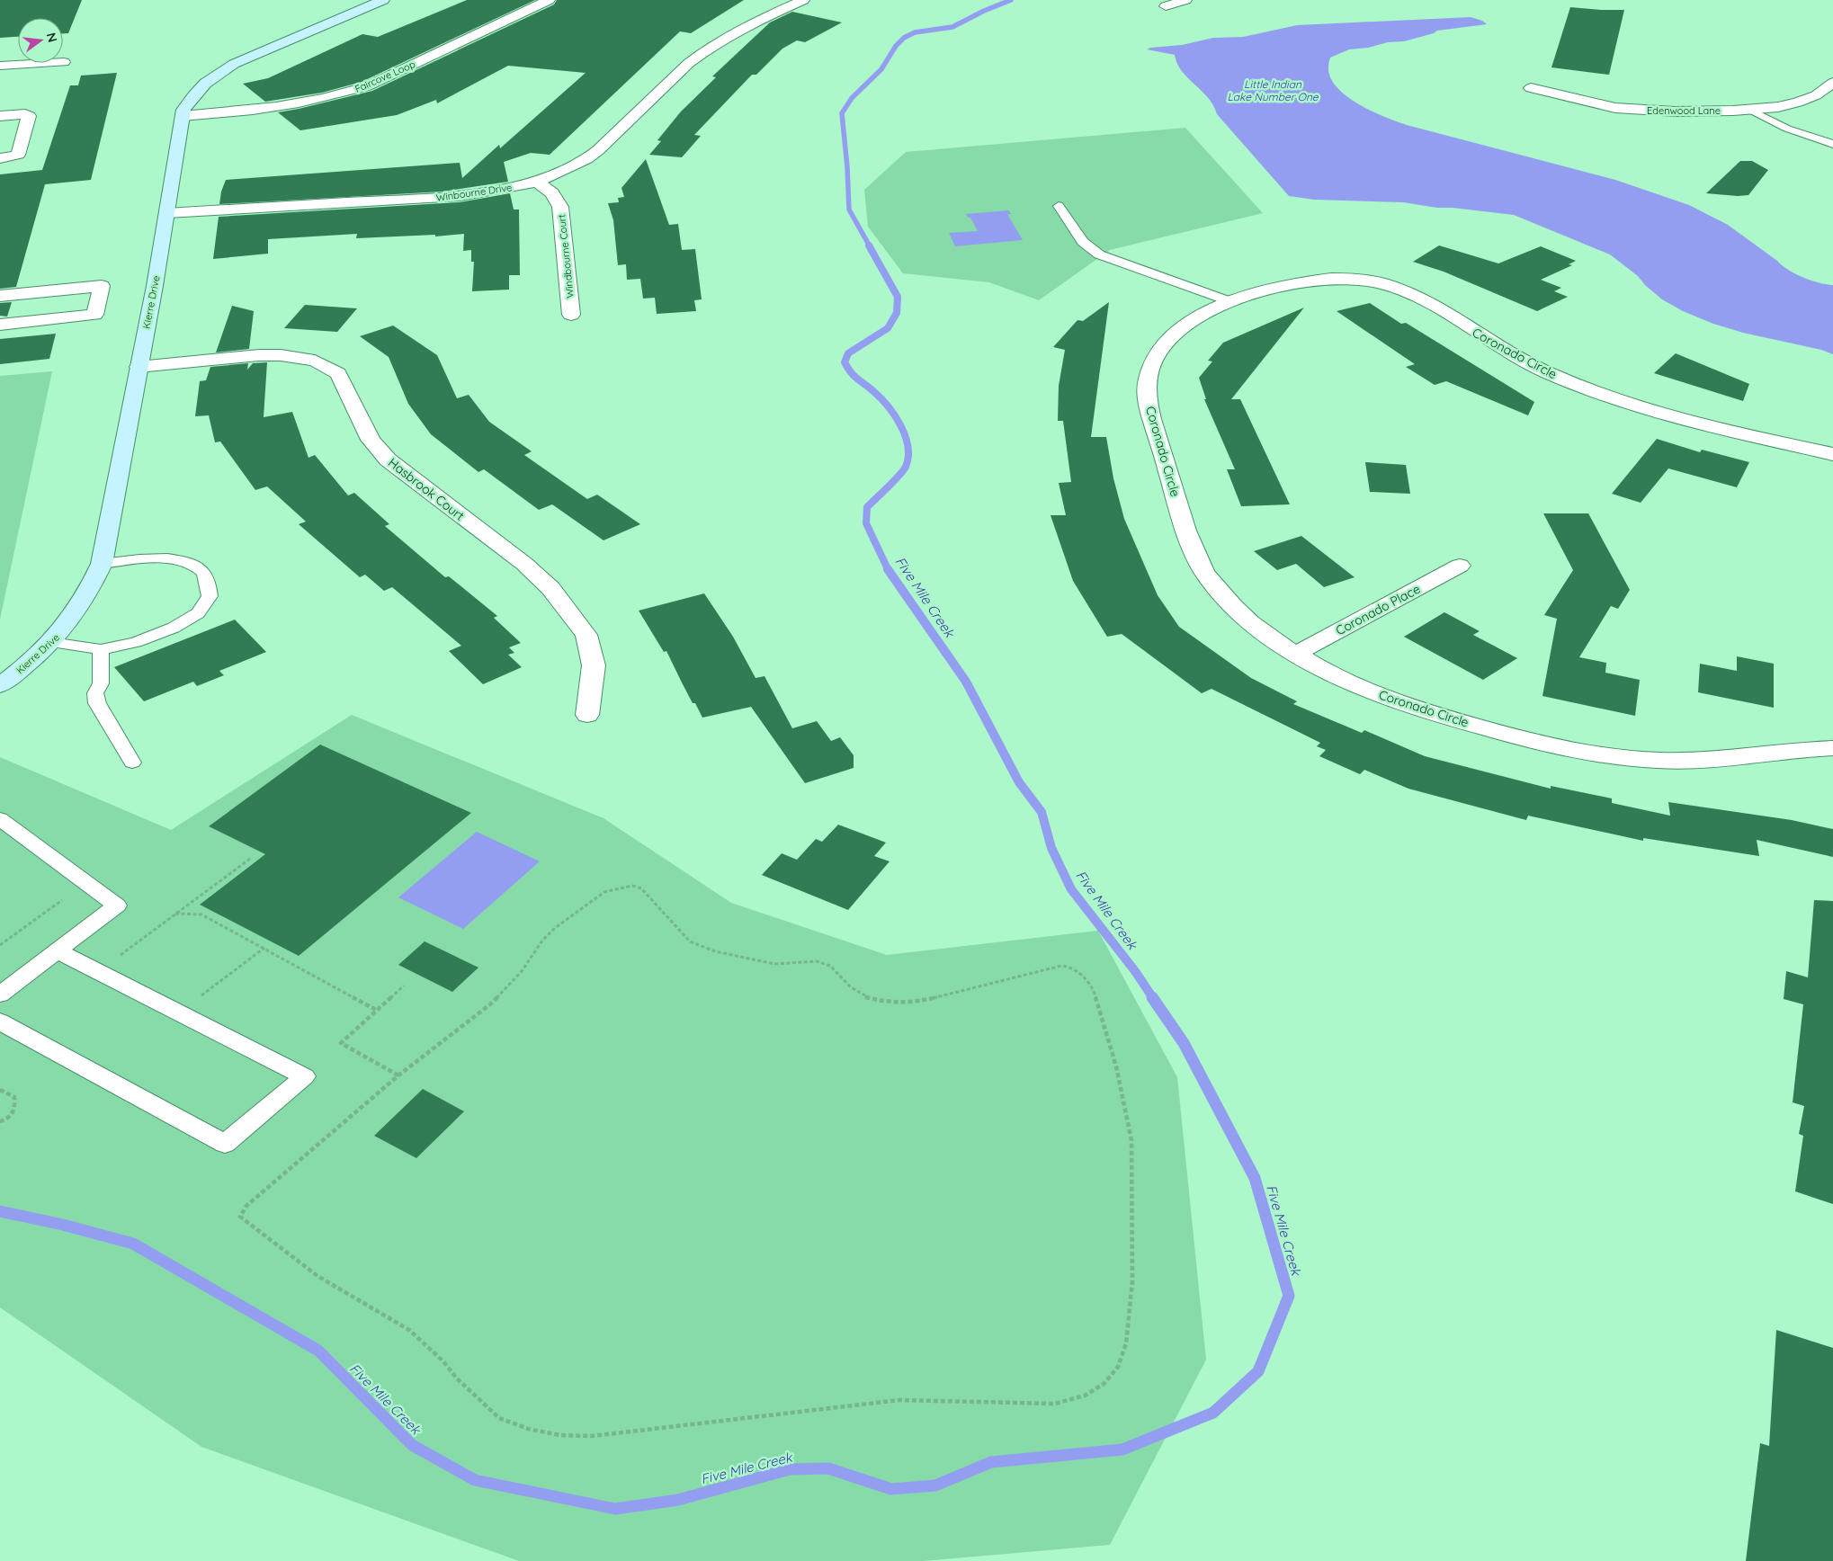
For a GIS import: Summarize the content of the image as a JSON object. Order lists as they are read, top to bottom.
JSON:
{
  "streets": {
    "street": [
      "Faircove Loop",
      "Edenwood Lane",
      "Winbourne Drive",
      "Windbourne Court",
      "Kierre Drive",
      "Coronado Circle",
      "Hasbrook Court",
      "Coronado Place"
    ]
  },
  "crossings": [
    ["Faircove Loop", "Kierre Drive"],
    ["Winbourne Drive", "Windbourne Court"],
    ["Winbourne Drive", "Kierre Drive"],
    ["Kierre Drive", "Hasbrook Court"],
    ["Coronado Circle", "Coronado Place"]
  ],
  "water": ["Little Indian Lake Number One", "Five Mile Creek"],
  "north": "right"
}
